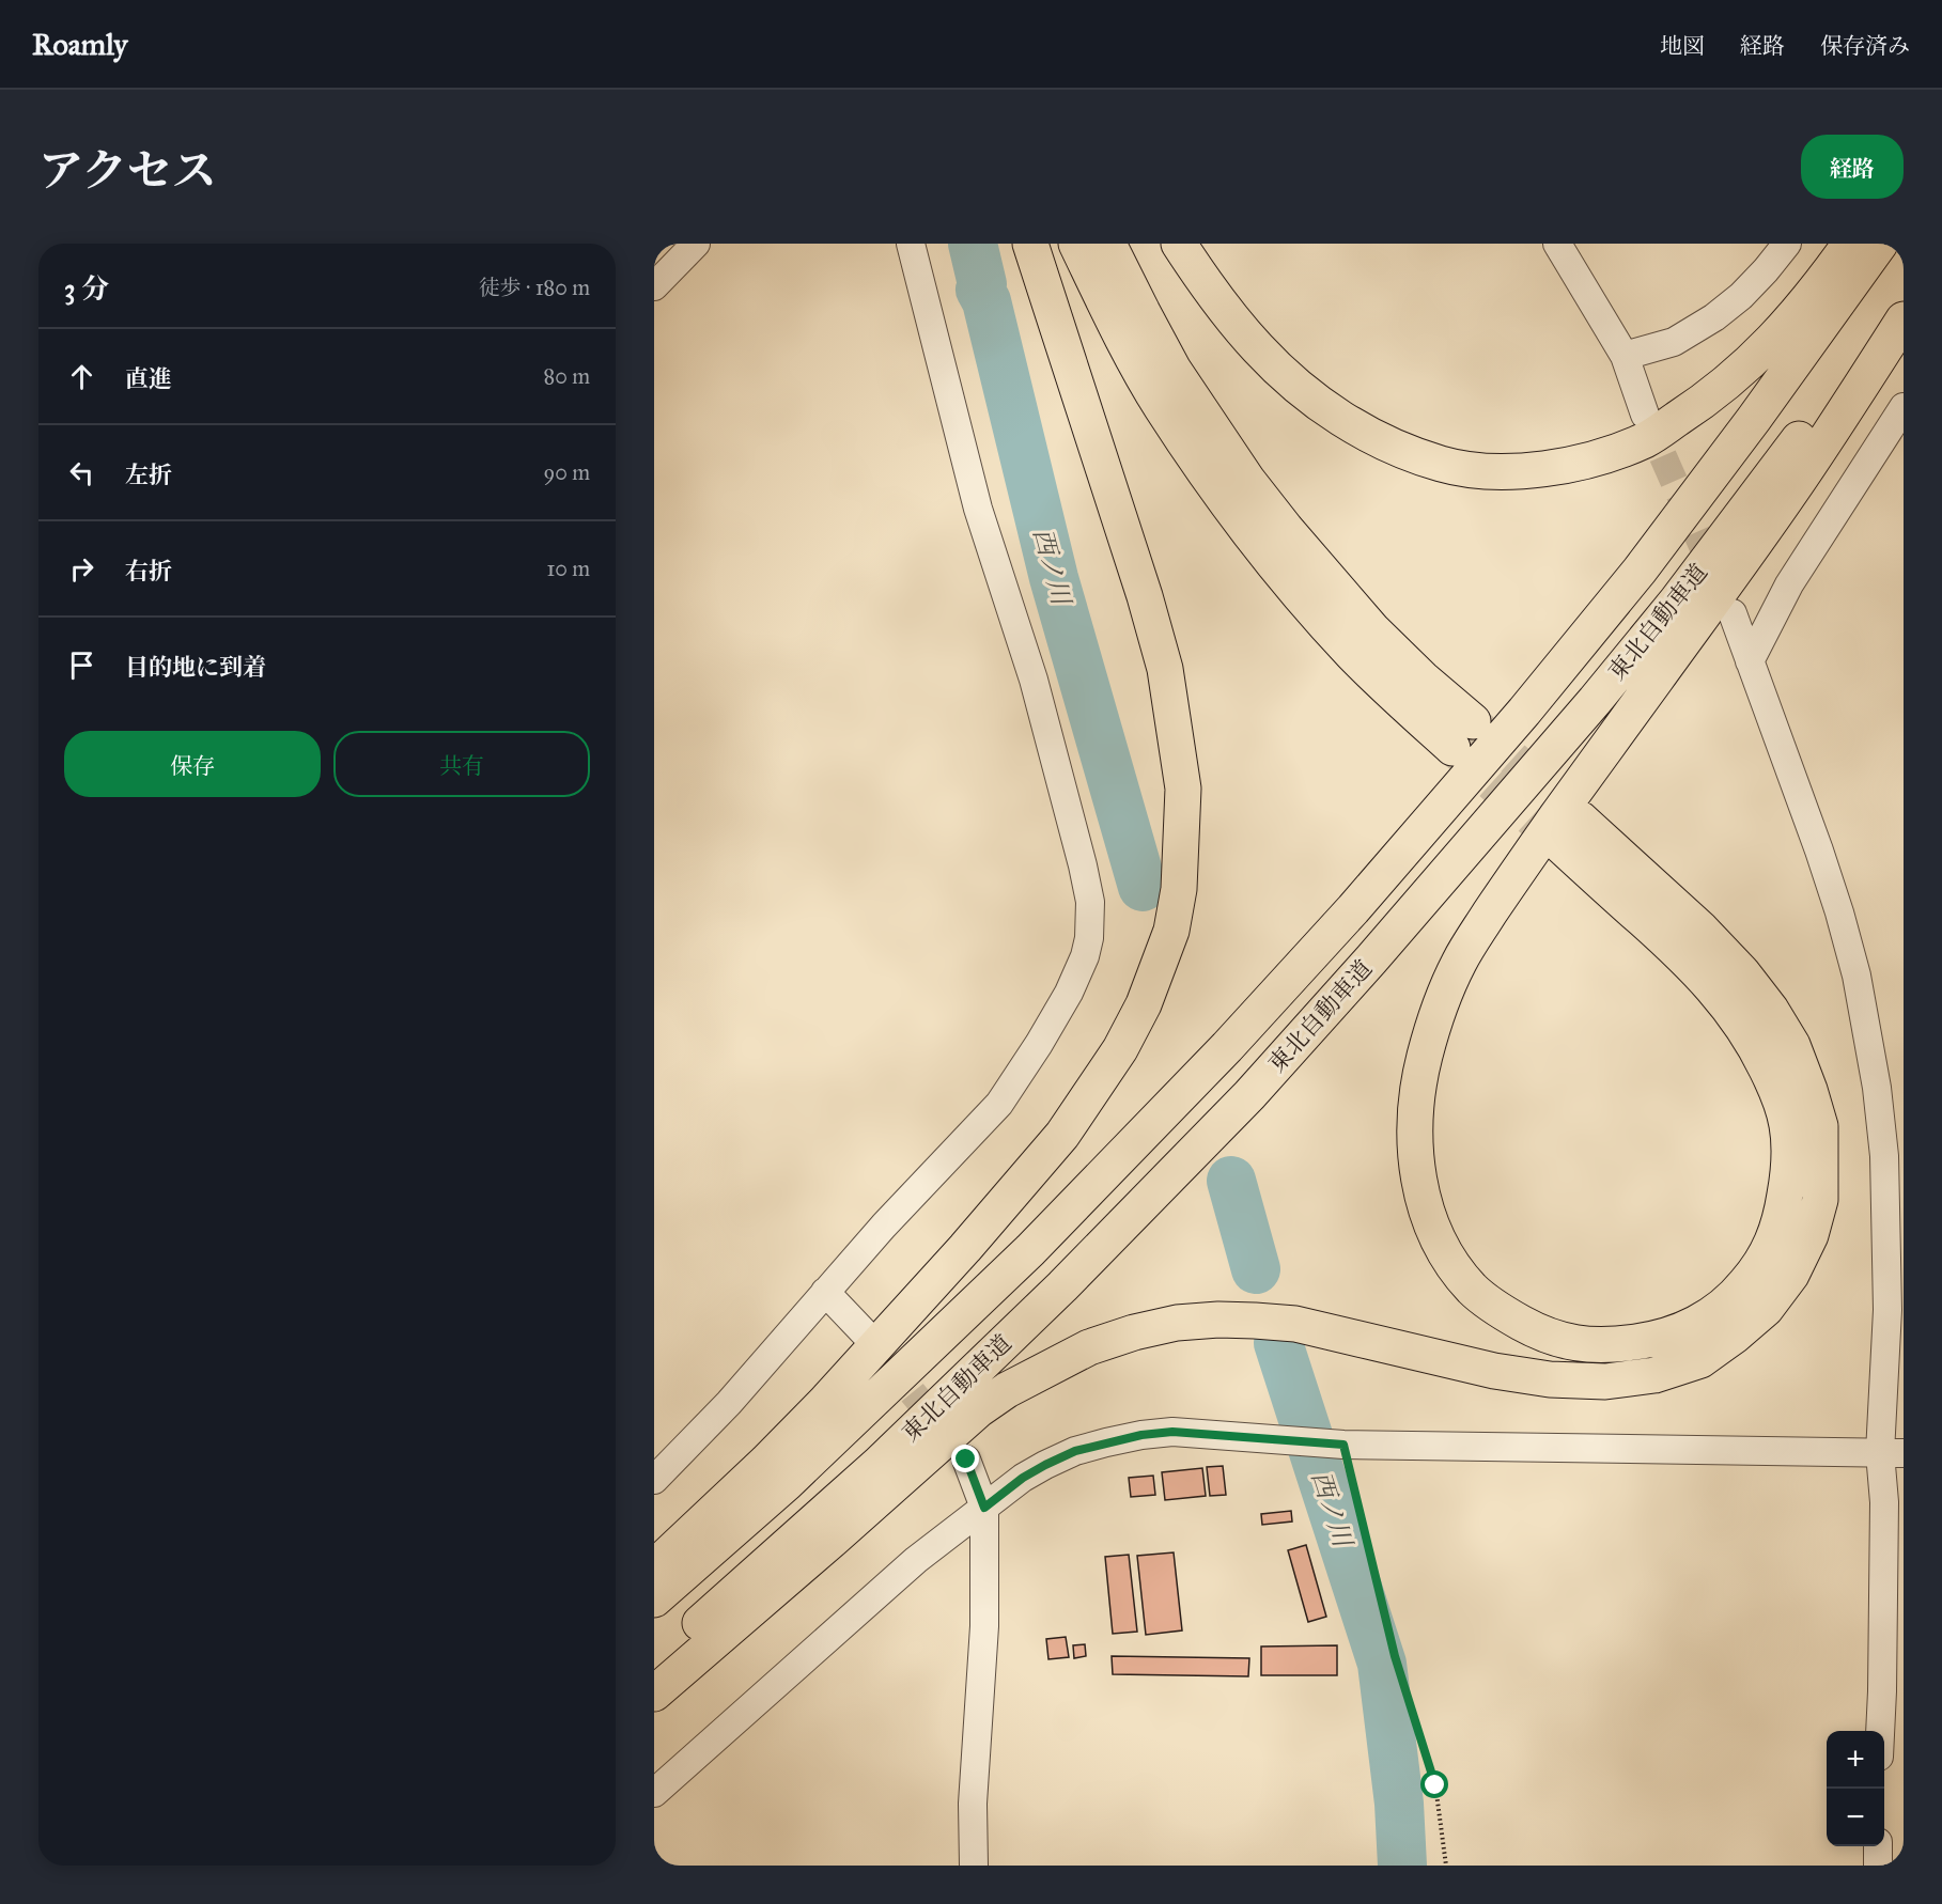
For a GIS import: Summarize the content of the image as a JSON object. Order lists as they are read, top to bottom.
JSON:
{
  "streets": {
    "highway": ["東北自動車道"]
  },
  "water": ["西ノ川"],
  "page": {
    "header": "Roamly",
    "nav": ["地図", "経路", "保存済み"],
    "title": "アクセス",
    "buttons": [
      "経路",
      ["保存", "共有"]
    ],
    "heading": ["3 分", "徒歩 · 180 m"],
    "list": [
      ["直進", "80 m"],
      ["左折", "90 m"],
      ["右折", "10 m"],
      "目的地に到着"
    ],
    "map_buttons": ["+", "−"]
  }
}
